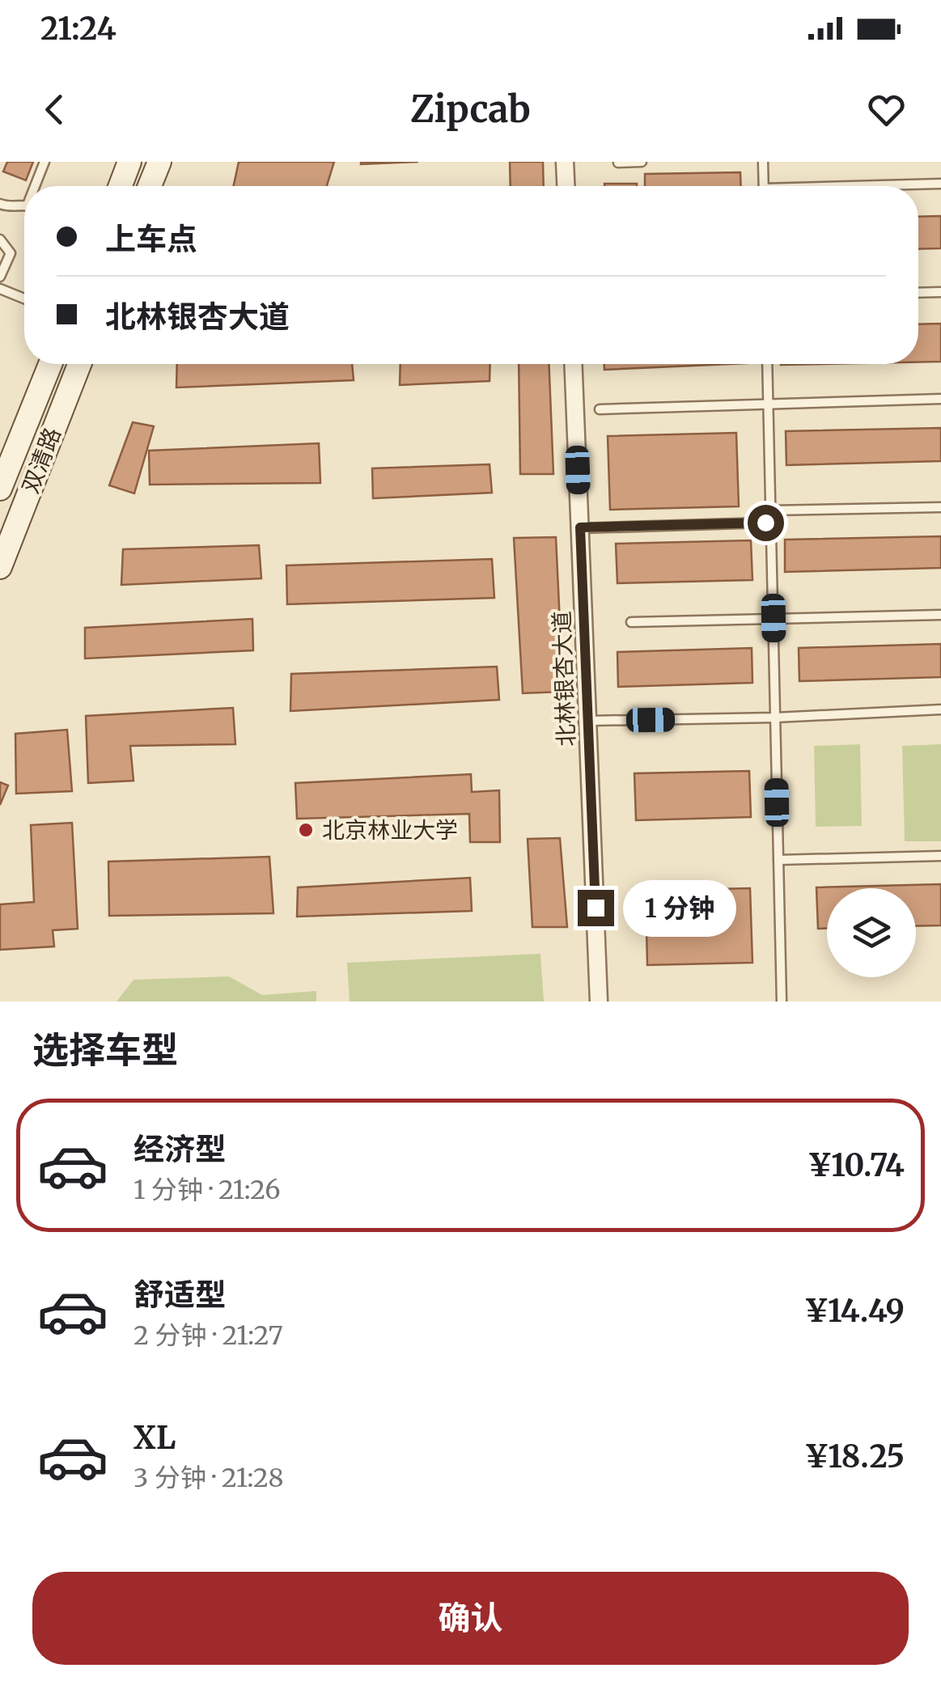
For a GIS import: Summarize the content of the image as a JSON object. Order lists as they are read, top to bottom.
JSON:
{
  "streets": {
    "main road": ["双清路"],
    "street": ["北林银杏大道"]
  },
  "places": ["北京林业大学"],
  "page": {
    "status": "21:24",
    "header": "Zipcab",
    "banner": ["上车点", "北林银杏大道"],
    "bubble": "1 分钟",
    "heading": "选择车型",
    "list": [
      {
        "name": "经济型",
        "note": "1 分钟 · 21:26",
        "value": "¥10.74"
      },
      {
        "name": "舒适型",
        "note": "2 分钟 · 21:27",
        "value": "¥14.49"
      },
      {
        "name": "XL",
        "note": "3 分钟 · 21:28",
        "value": "¥18.25"
      }
    ],
    "buttons": "确认"
  }
}
